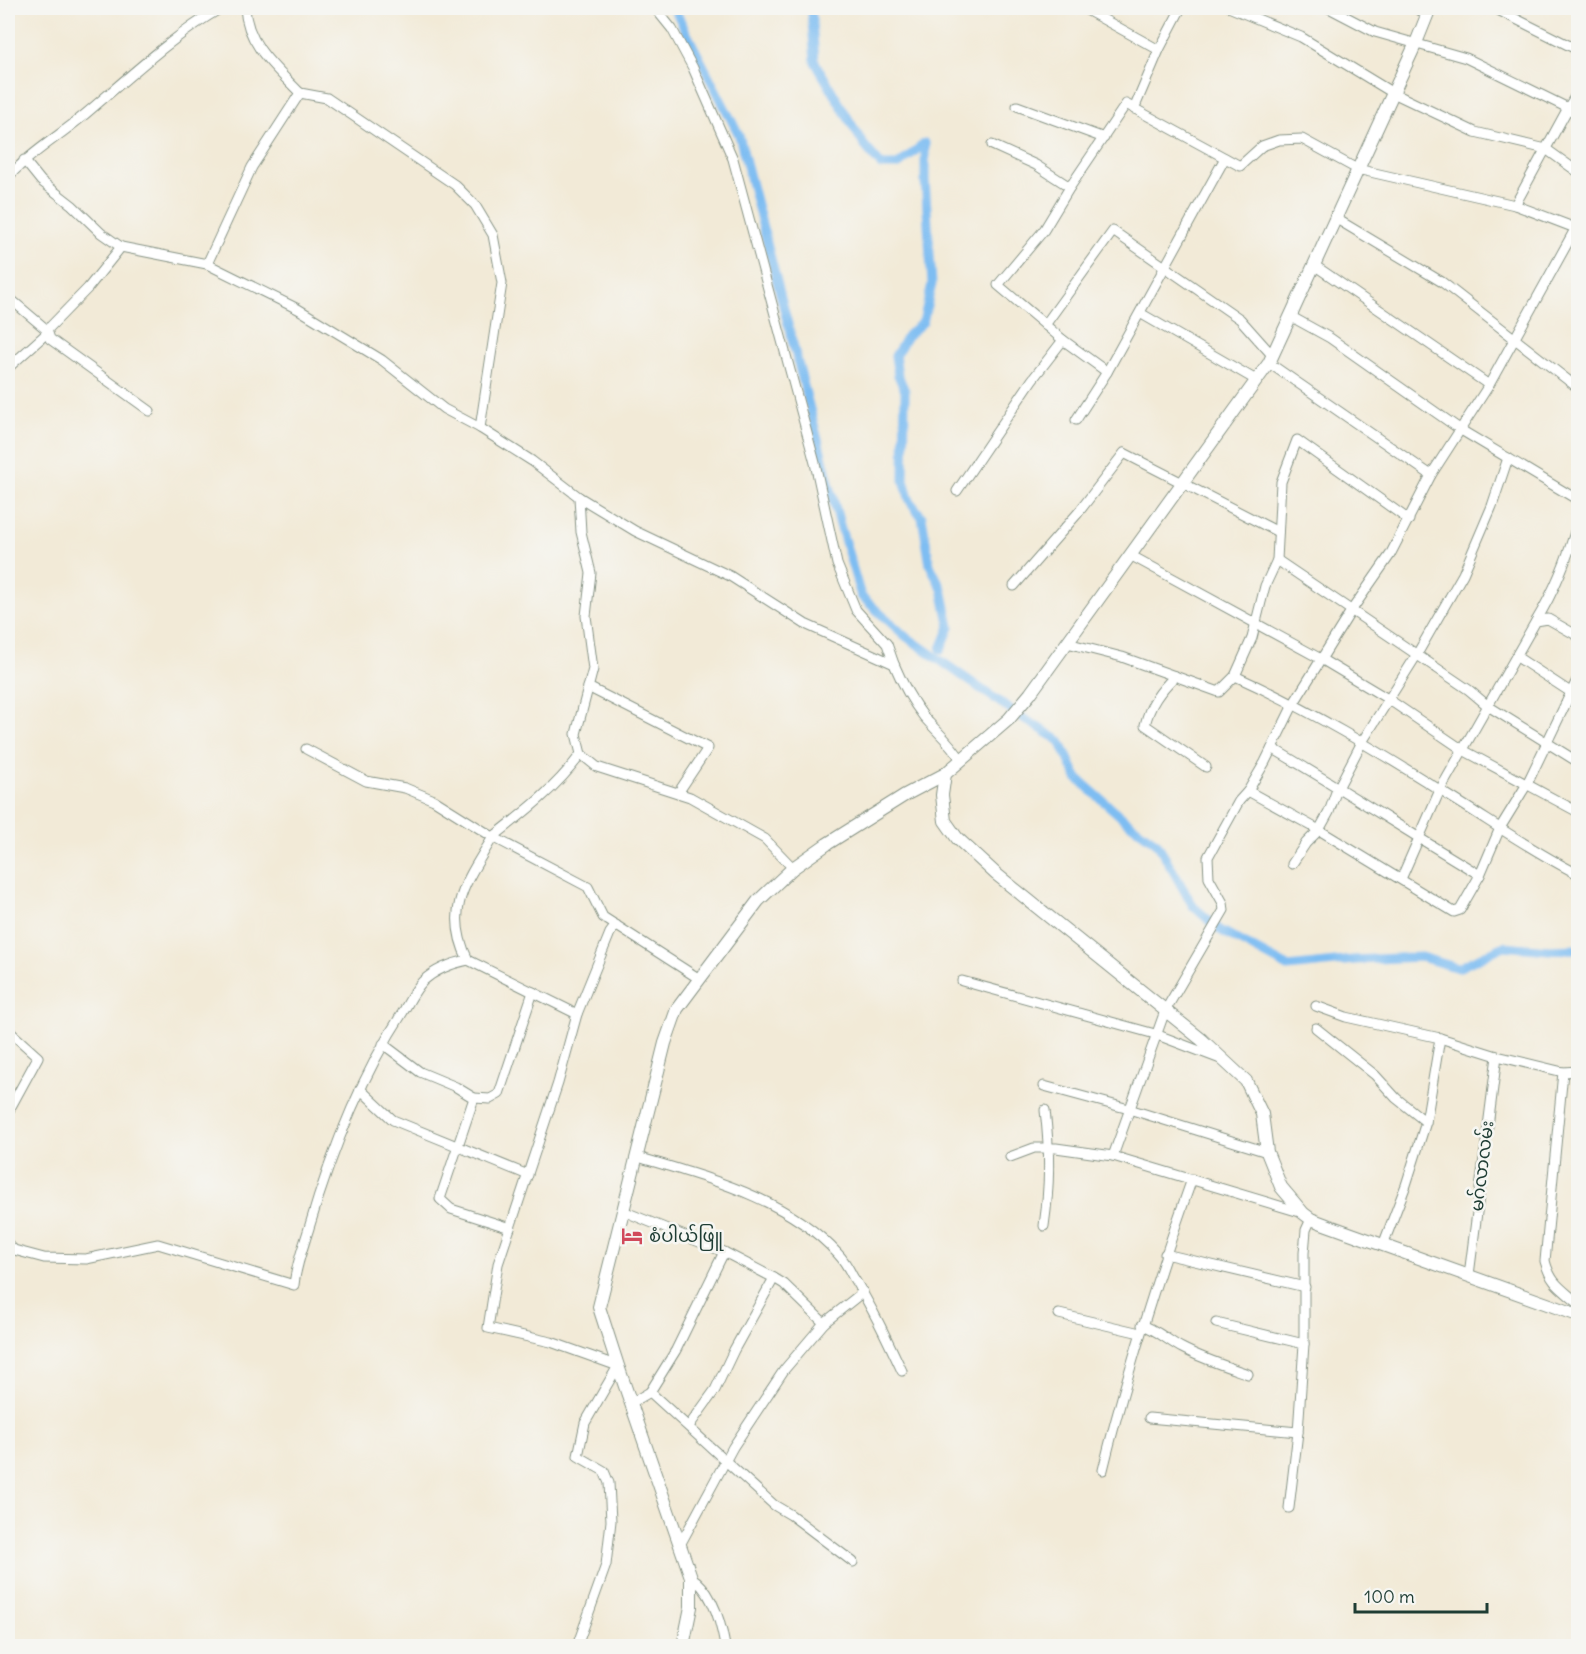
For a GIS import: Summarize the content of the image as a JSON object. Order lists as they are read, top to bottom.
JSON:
{
  "streets": {
    "street": ["မဂ်လာလမ်း"]
  },
  "places": {
    "hotel": ["စံပါယ်ဖြူ"]
  },
  "scale_bar": "100 m"
}
